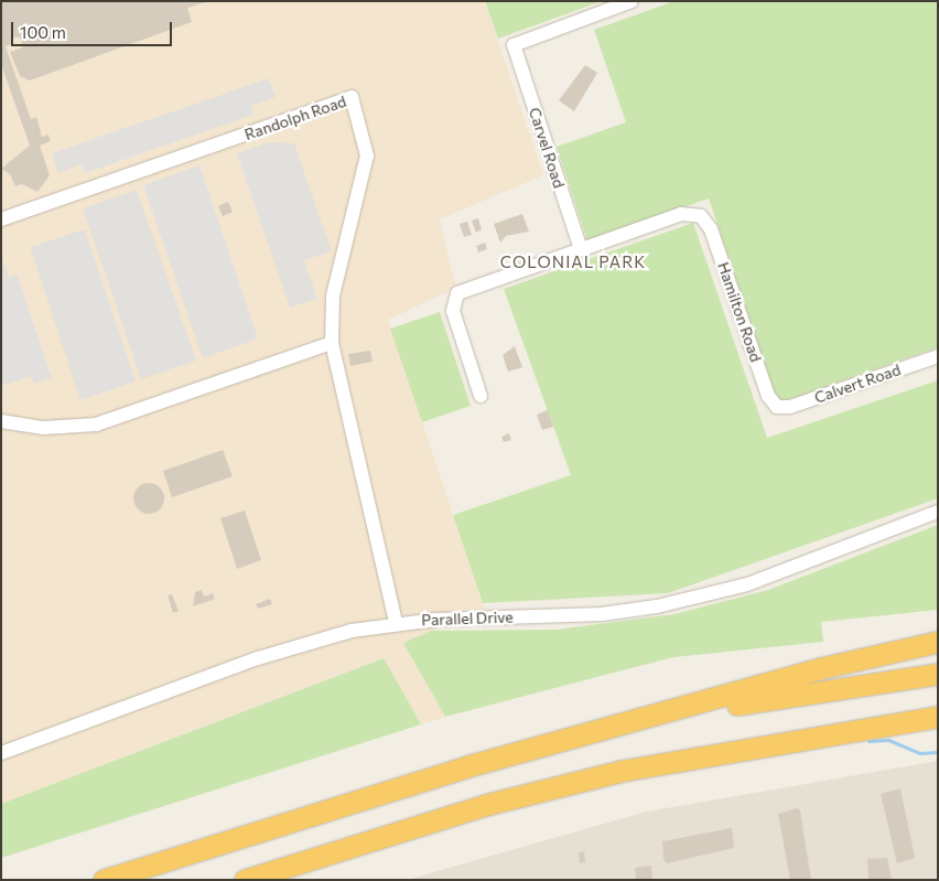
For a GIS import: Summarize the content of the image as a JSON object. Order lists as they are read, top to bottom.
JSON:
{
  "streets": {
    "street": [
      "Randolph Road",
      "Carvel Road",
      "Hamilton Road",
      "Calvert Road",
      "Parallel Drive"
    ]
  },
  "crossings": [
    ["Randolph Road", "Parallel Drive"],
    ["Carvel Road", "Hamilton Road"],
    ["Hamilton Road", "Calvert Road"]
  ],
  "districts": ["COLONIAL PARK"],
  "scale_bar": "100 m"
}
